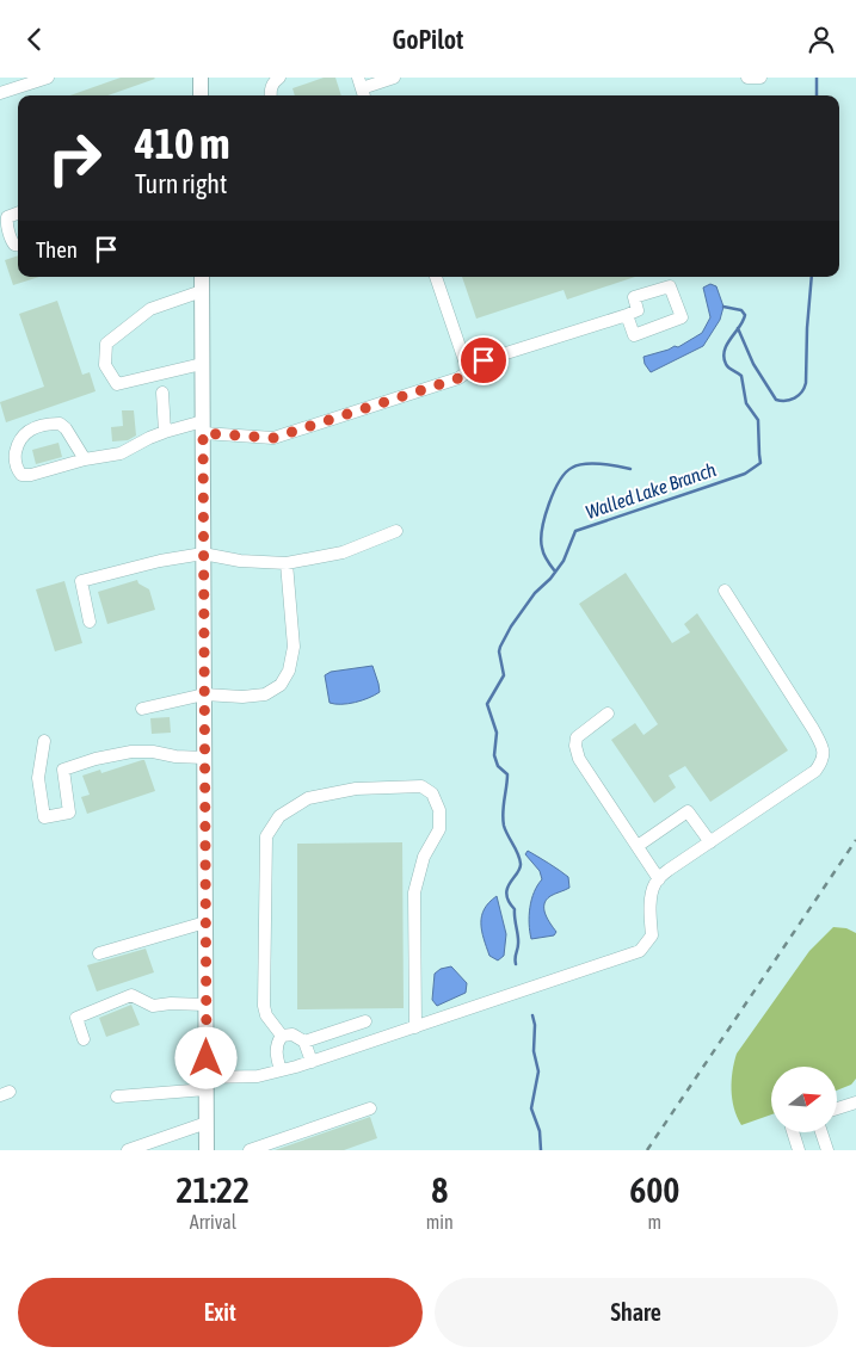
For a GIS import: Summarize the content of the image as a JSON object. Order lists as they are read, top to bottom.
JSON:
{
  "water": ["Walled Lake Branch"],
  "north": "right",
  "page": {
    "header": "GoPilot",
    "turn": ["410 m", "Turn right"],
    "then": "Then",
    "eta": [
      "21:22",
      "Arrival",
      "8",
      "min",
      "600",
      "m"
    ],
    "buttons": ["Exit", "Share"]
  }
}
